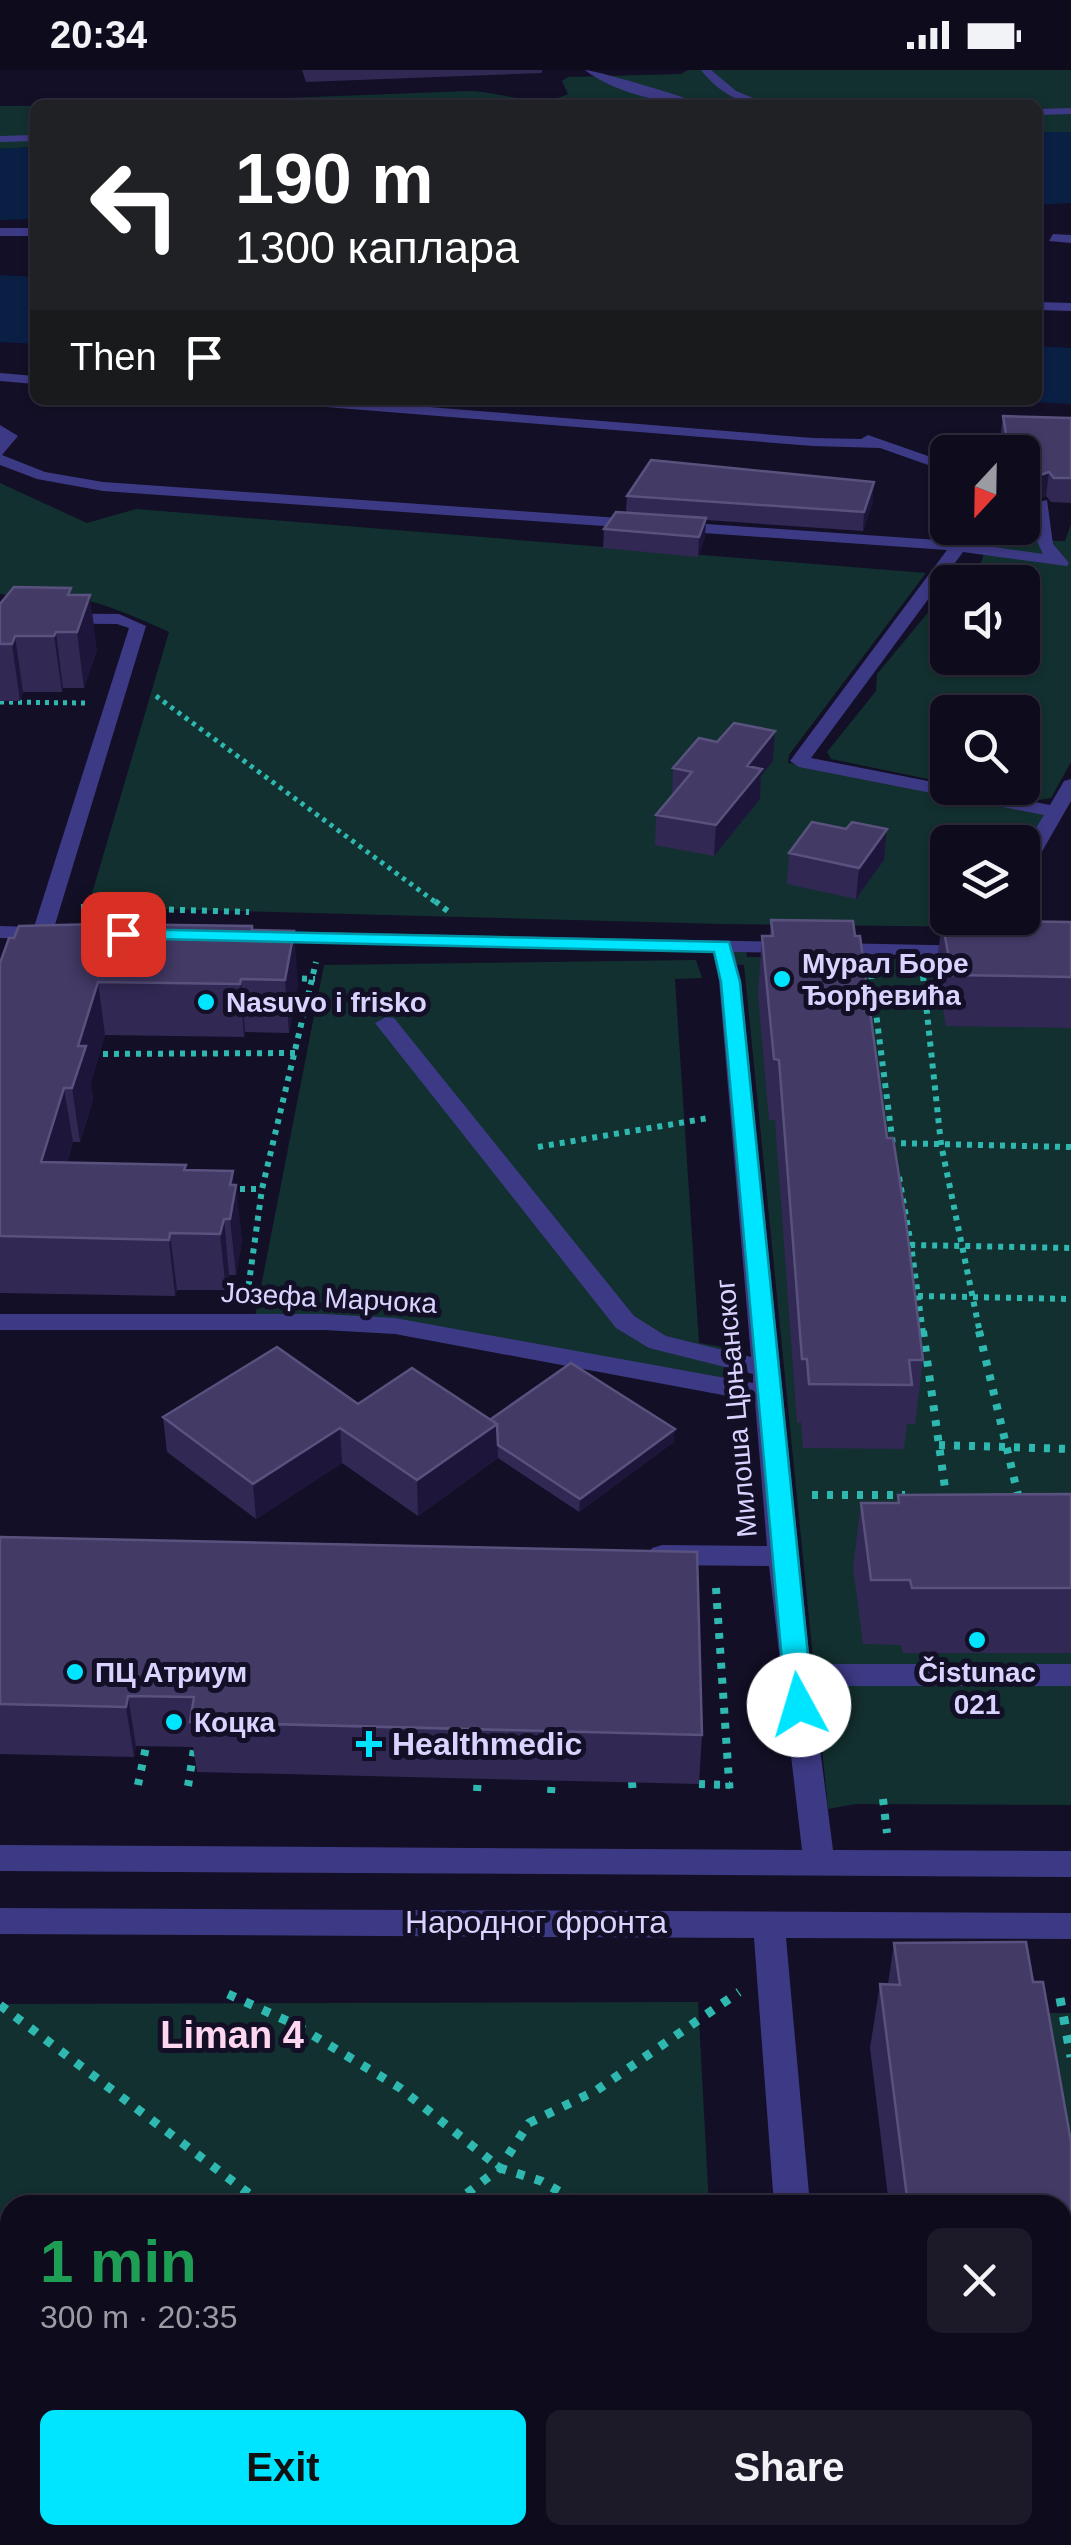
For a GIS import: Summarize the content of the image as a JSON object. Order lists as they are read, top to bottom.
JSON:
{
  "streets": {
    "street": ["Јозефа Марчока", "Милоша Црњанског", "Народног фронта"]
  },
  "crossings": [
    ["Јозефа Марчока", "Милоша Црњанског"],
    ["Милоша Црњанског", "Народног фронта"]
  ],
  "districts": ["Liman 4"],
  "places": {
    "other": [
      "Мурал Боре Ђорђевића",
      "Nasuvo i frisko",
      "Čistunac 021",
      "ПЦ Атриум",
      "Коцка"
    ],
    "health": ["Healthmedic"]
  },
  "north": "bottom",
  "page": {
    "status": "20:34",
    "turn": ["190 m", "1300 каплара"],
    "then": "Then",
    "heading": ["1 min", "300 m · 20:35"],
    "buttons": ["Exit", "Share"]
  }
}
